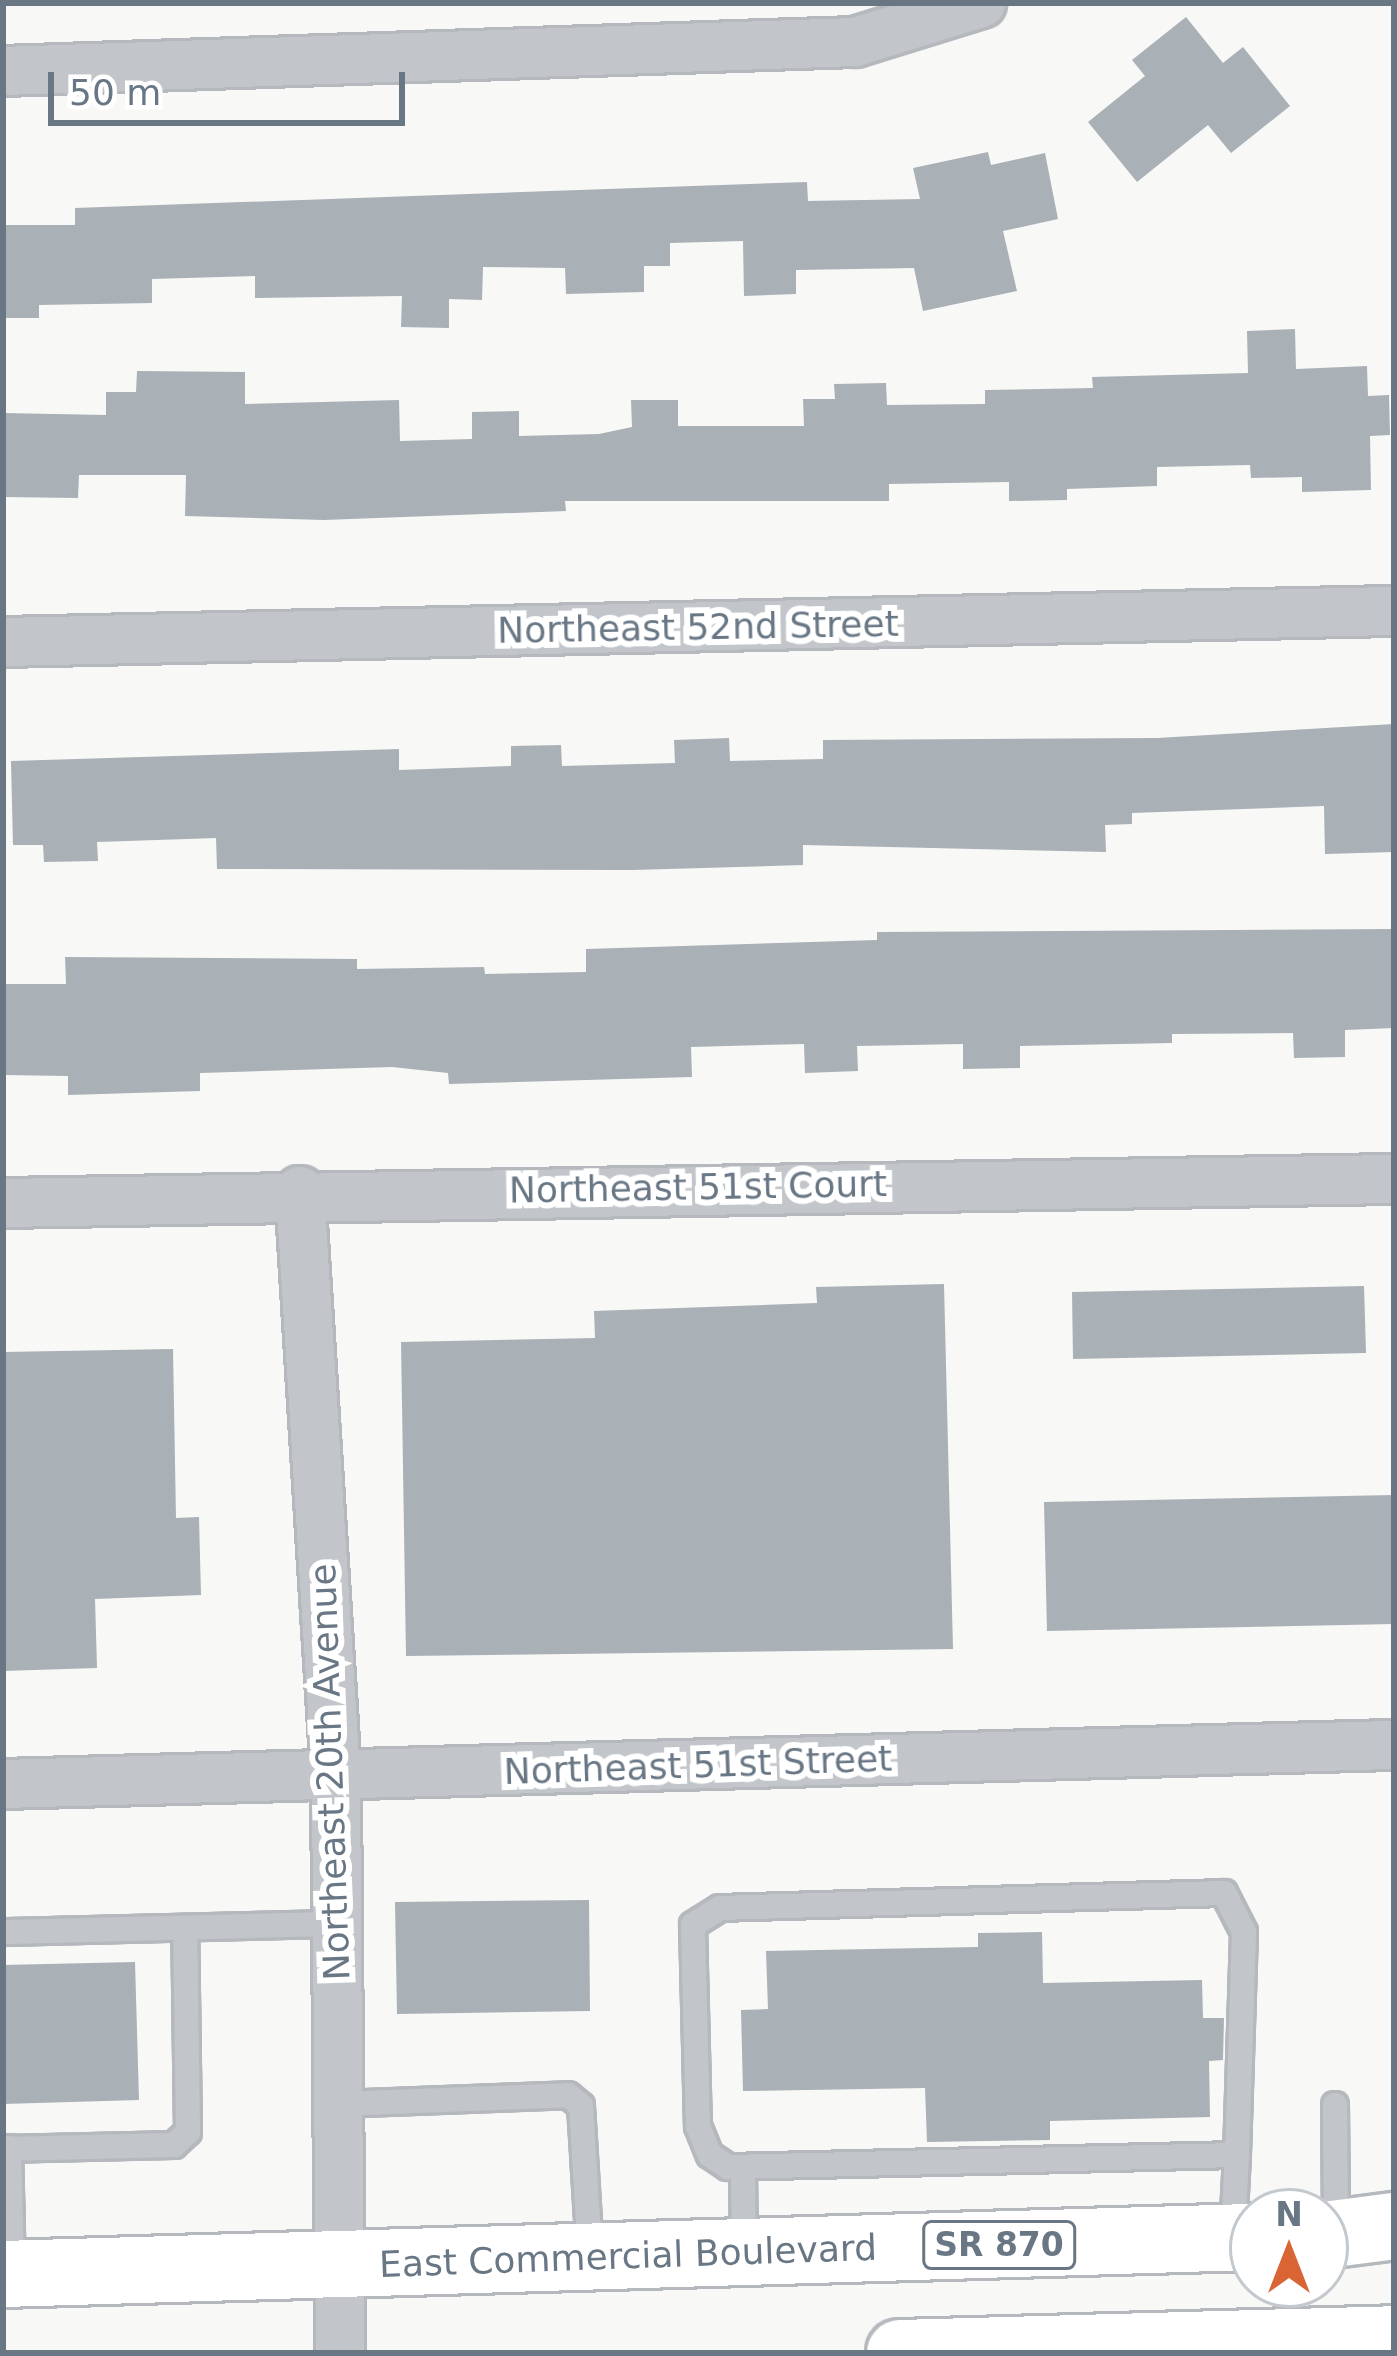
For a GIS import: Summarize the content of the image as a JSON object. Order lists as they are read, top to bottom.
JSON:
{
  "streets": {
    "main road": ["SR 870", "East Commercial Boulevard"],
    "street": [
      "Northeast 52nd Street",
      "Northeast 51st Court",
      "Northeast 51st Street",
      "Northeast 20th Avenue"
    ]
  },
  "crossings": [
    ["Northeast 51st Court", "Northeast 20th Avenue"],
    ["Northeast 51st Street", "Northeast 20th Avenue"],
    ["Northeast 20th Avenue", "East Commercial Boulevard"]
  ],
  "scale_bar": "50 m",
  "north": "top"
}
